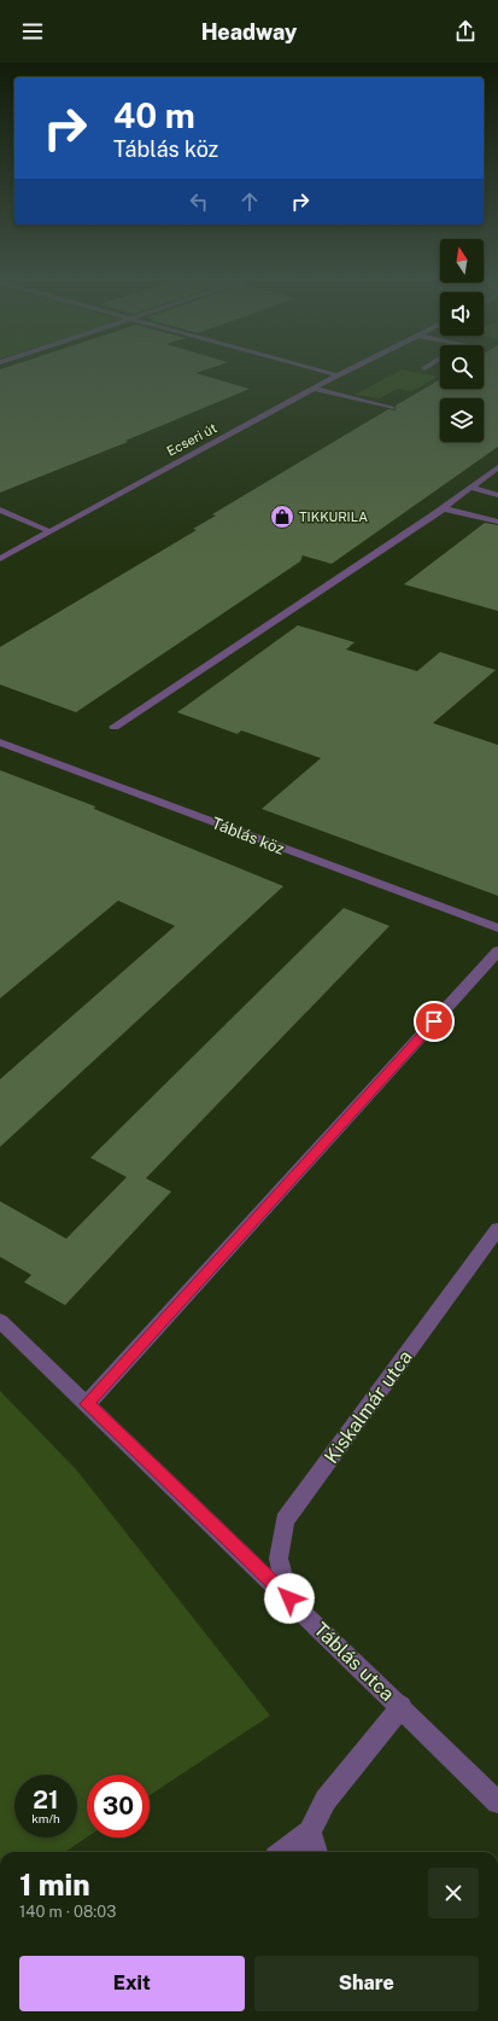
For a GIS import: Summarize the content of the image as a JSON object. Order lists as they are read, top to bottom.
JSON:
{
  "streets": {
    "street": [
      "Ecseri út",
      "Táblás köz",
      "Kiskalmár utca",
      "Táblás utca"
    ]
  },
  "crossings": [
    ["Kiskalmár utca", "Táblás utca"]
  ],
  "places": {
    "shop": ["TIKKURILA"]
  },
  "north": "top",
  "page": {
    "header": "Headway",
    "turn": ["40 m", "Táblás köz"],
    "speed": "21 km/h",
    "limit": "30",
    "heading": ["1 min", "140 m · 08:03"],
    "buttons": ["Exit", "Share"]
  }
}
